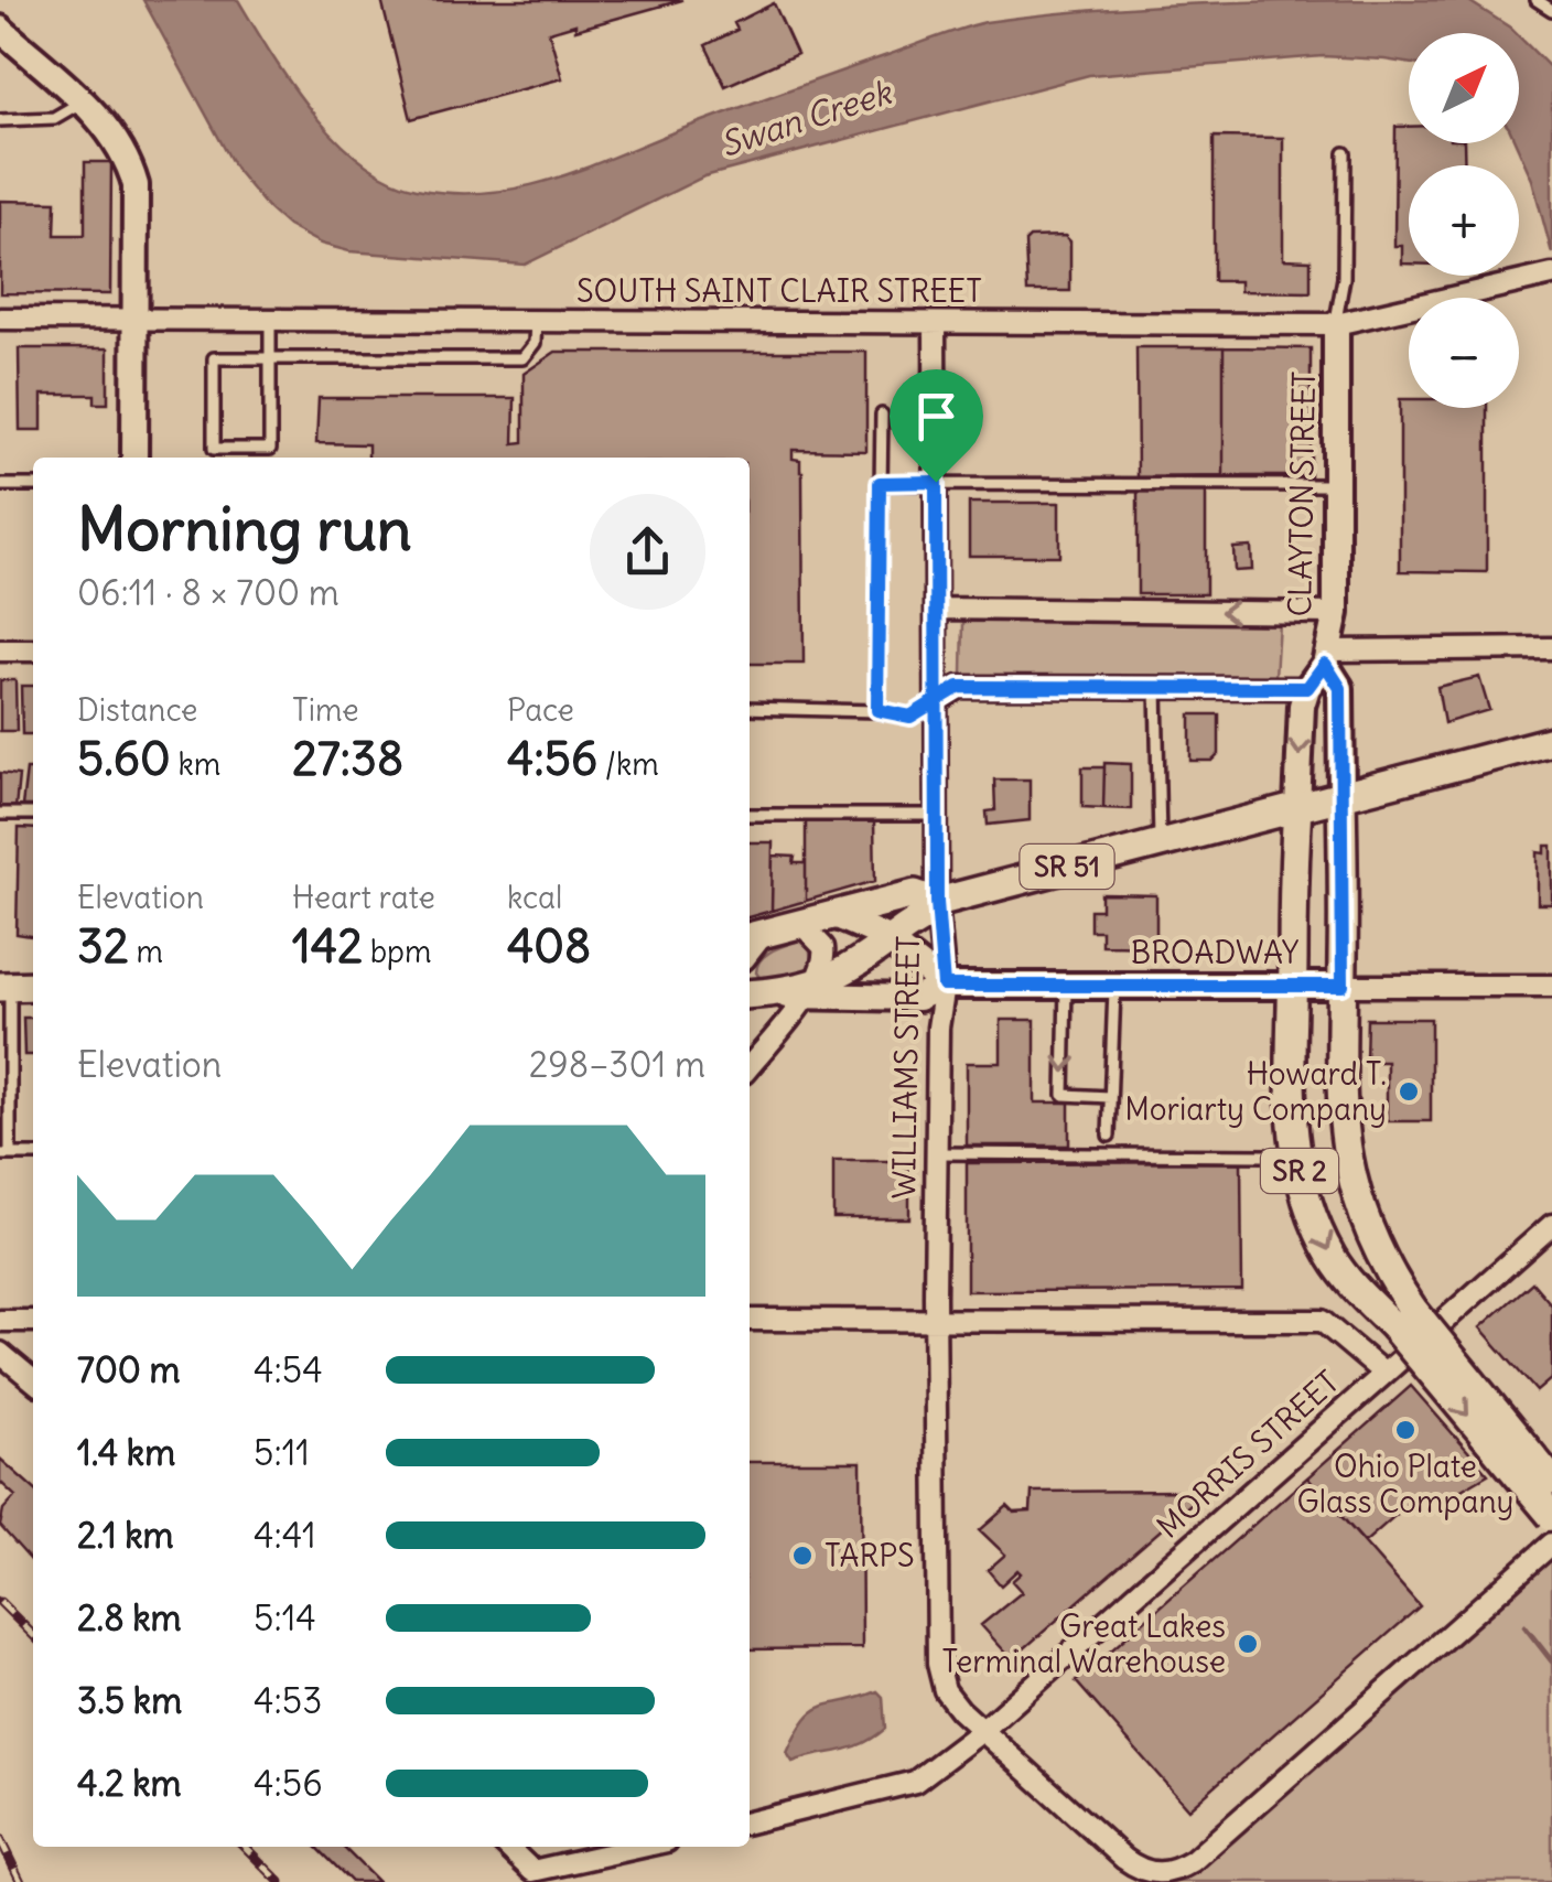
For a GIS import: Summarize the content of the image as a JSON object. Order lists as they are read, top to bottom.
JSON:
{
  "streets": {
    "main road": ["CLAYTON STREET", "SR 51", "SR 2"],
    "street": [
      "SOUTH SAINT CLAIR STREET",
      "BROADWAY",
      "WILLIAMS STREET",
      "MORRIS STREET"
    ]
  },
  "crossings": [
    ["SOUTH SAINT CLAIR STREET", "CLAYTON STREET"],
    ["SOUTH SAINT CLAIR STREET", "WILLIAMS STREET"],
    ["CLAYTON STREET", "SR 51"],
    ["CLAYTON STREET", "BROADWAY"],
    ["CLAYTON STREET", "SR 2"],
    ["SR 51", "WILLIAMS STREET"],
    ["BROADWAY", "WILLIAMS STREET"],
    ["WILLIAMS STREET", "MORRIS STREET"]
  ],
  "water": ["Swan Creek"],
  "places": [
    "Howard T. Moriarty Company",
    "Ohio Plate Glass Company",
    "TARPS",
    "Great Lakes Terminal Warehouse"
  ],
  "north": "top right",
  "page": {
    "map_buttons": ["+", "−"],
    "heading": ["Morning run", "06:11 · 8 × 700 m"],
    "stats": [
      ["Distance", "5.60 km"],
      ["Time", "27:38"],
      ["Pace", "4:56 /km"],
      ["Elevation", "32 m"],
      ["Heart rate", "142 bpm"],
      ["kcal", "408"]
    ],
    "chart": ["Elevation", "298–301 m"],
    "list": [
      {
        "name": "700 m",
        "note": "4:54"
      },
      {
        "name": "1.4 km",
        "note": "5:11"
      },
      {
        "name": "2.1 km",
        "note": "4:41"
      },
      {
        "name": "2.8 km",
        "note": "5:14"
      },
      {
        "name": "3.5 km",
        "note": "4:53"
      },
      {
        "name": "4.2 km",
        "note": "4:56"
      }
    ]
  }
}
